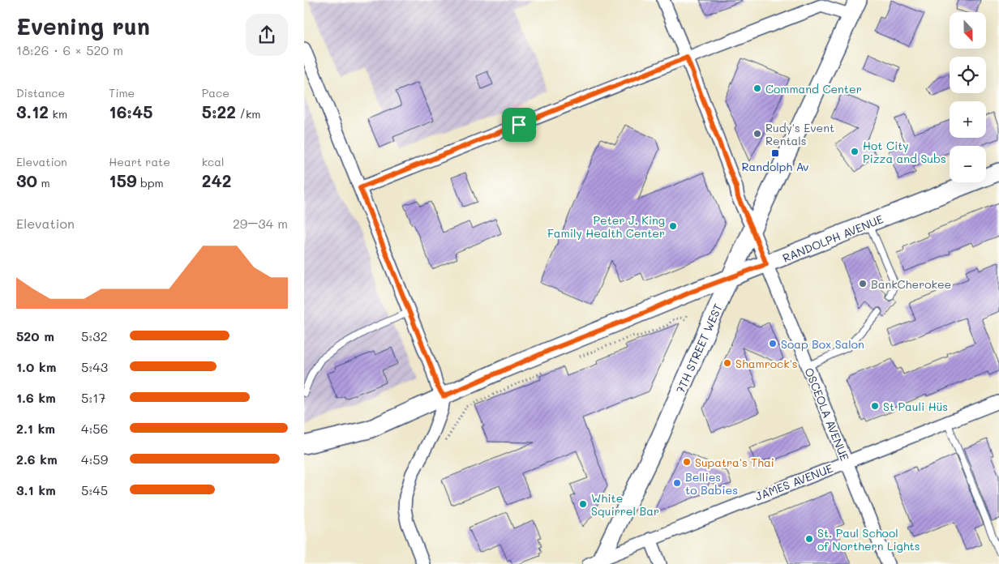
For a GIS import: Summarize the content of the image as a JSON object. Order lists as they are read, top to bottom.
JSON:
{
  "streets": {
    "street": [
      "RANDOLPH AVENUE",
      "7TH STREET WEST",
      "OSCEOLA AVENUE",
      "JAMES AVENUE"
    ]
  },
  "crossings": [
    ["RANDOLPH AVENUE", "7TH STREET WEST"],
    ["RANDOLPH AVENUE", "OSCEOLA AVENUE"],
    ["7TH STREET WEST", "OSCEOLA AVENUE"],
    ["7TH STREET WEST", "JAMES AVENUE"],
    ["OSCEOLA AVENUE", "JAMES AVENUE"]
  ],
  "places": {
    "other": [
      "Command Center",
      "Rudy's Event Rentals",
      "Hot City Pizza and Subs",
      "Peter J. King Family Health Center",
      "BankCherokee",
      "Soap Box Salon",
      "Shamrock's",
      "St Pauli Hüs",
      "Supatra's Thai",
      "Bellies to Babies",
      "White Squirrel Bar",
      "St. Paul School of Northern Lights"
    ],
    "transit": ["Randolph Av"]
  },
  "north": "bottom",
  "page": {
    "heading": ["Evening run", "18:26 · 6 × 520 m"],
    "map_buttons": ["+", "−"],
    "stats": [
      ["Distance", "3.12 km"],
      ["Time", "16:45"],
      ["Pace", "5:22 /km"],
      ["Elevation", "30 m"],
      ["Heart rate", "159 bpm"],
      ["kcal", "242"]
    ],
    "chart": ["Elevation", "29–34 m"],
    "list": [
      {
        "name": "520 m",
        "note": "5:32"
      },
      {
        "name": "1.0 km",
        "note": "5:43"
      },
      {
        "name": "1.6 km",
        "note": "5:17"
      },
      {
        "name": "2.1 km",
        "note": "4:56"
      },
      {
        "name": "2.6 km",
        "note": "4:59"
      },
      {
        "name": "3.1 km",
        "note": "5:45"
      }
    ]
  }
}
